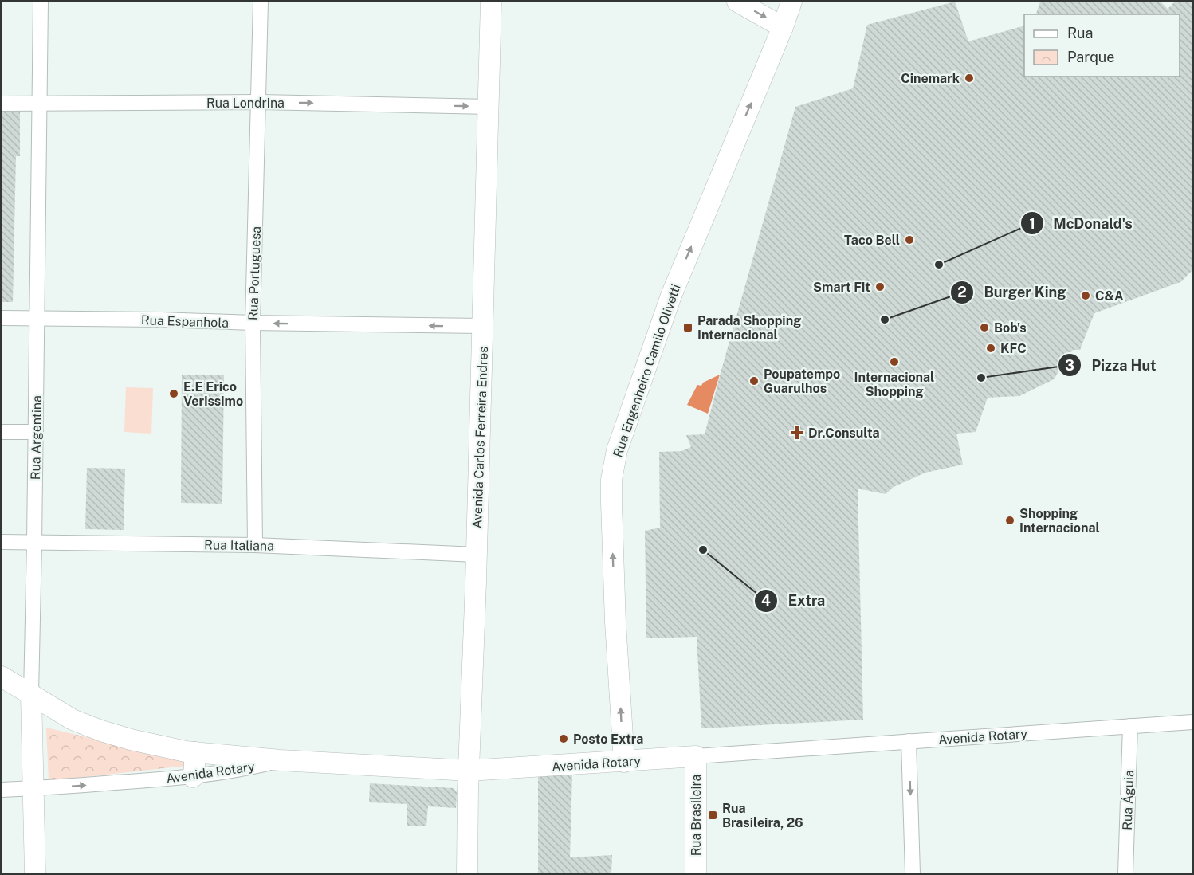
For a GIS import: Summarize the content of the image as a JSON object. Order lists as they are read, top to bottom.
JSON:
{
  "streets": {
    "street": [
      "Rua Londrina",
      "Rua Portuguesa",
      "Rua Espanhola",
      "Rua Engenheiro Camilo Olivetti",
      "Rua Argentina",
      "Avenida Carlos Ferreira Endres",
      "Rua Italiana",
      "Avenida Rotary",
      "Rua Águia",
      "Rua Brasileira"
    ]
  },
  "crossings": [
    ["Rua Londrina", "Rua Portuguesa"],
    ["Rua Londrina", "Rua Argentina"],
    ["Rua Londrina", "Avenida Carlos Ferreira Endres"],
    ["Rua Portuguesa", "Rua Espanhola"],
    ["Rua Portuguesa", "Rua Italiana"],
    ["Rua Espanhola", "Rua Argentina"],
    ["Rua Espanhola", "Avenida Carlos Ferreira Endres"],
    ["Rua Engenheiro Camilo Olivetti", "Avenida Rotary"],
    ["Rua Argentina", "Rua Italiana"],
    ["Rua Argentina", "Avenida Rotary"],
    ["Avenida Carlos Ferreira Endres", "Rua Italiana"],
    ["Avenida Carlos Ferreira Endres", "Avenida Rotary"],
    ["Avenida Rotary", "Rua Águia"],
    ["Avenida Rotary", "Rua Brasileira"]
  ],
  "one_way": ["Rua Londrina", "Rua Espanhola", "Rua Engenheiro Camilo Olivetti"],
  "places": {
    "other": [
      "Cinemark",
      "Taco Bell",
      "McDonald's",
      "Smart Fit",
      "C&A",
      "Burger King",
      "Bob's",
      "KFC",
      "Internacional Shopping",
      "Pizza Hut",
      "Poupatempo Guarulhos",
      "E.E Erico Verissimo",
      "Shopping Internacional",
      "Extra",
      "Posto Extra"
    ],
    "transit": ["Parada Shopping Internacional", "Rua Brasileira, 26"],
    "health": ["Dr.Consulta"]
  },
  "legend": ["Rua", "Parque"]
}
